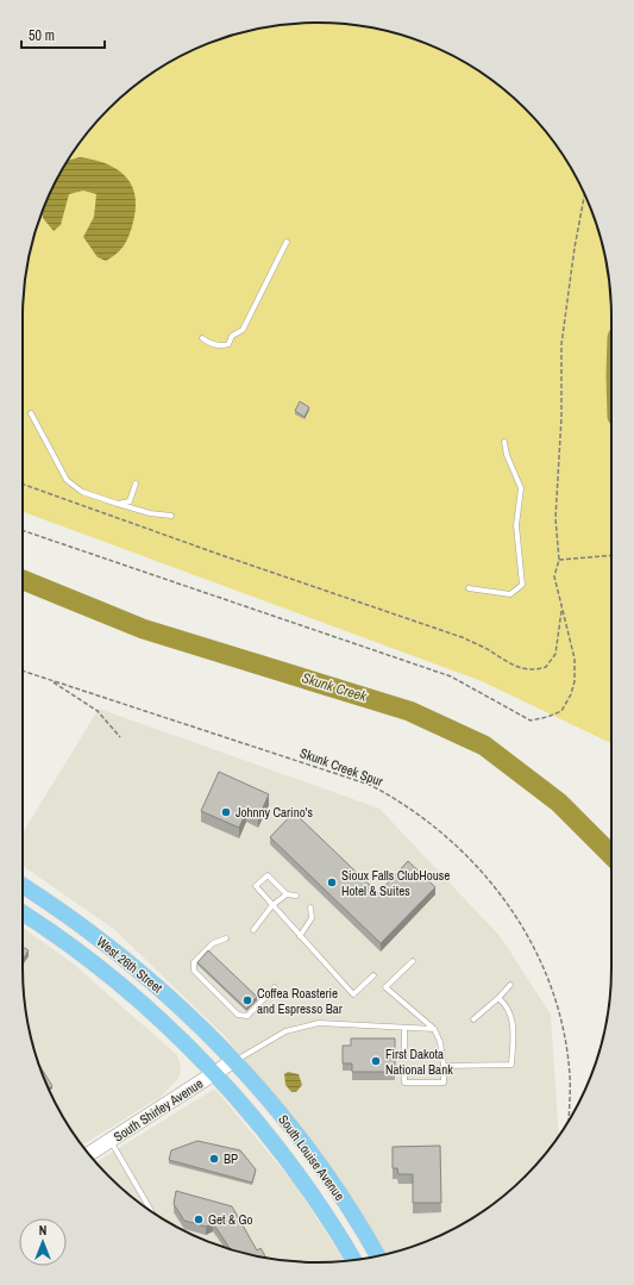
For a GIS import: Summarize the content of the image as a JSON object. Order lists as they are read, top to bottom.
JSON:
{
  "streets": {
    "main road": ["West 26th Street", "South Louise Avenue"],
    "street": ["South Shirley Avenue"],
    "path": ["Skunk Creek Spur"]
  },
  "crossings": [
    ["West 26th Street", "South Shirley Avenue"],
    ["West 26th Street", "South Louise Avenue"],
    ["South Shirley Avenue", "South Louise Avenue"]
  ],
  "water": ["Skunk Creek"],
  "places": [
    "Johnny Carino's",
    "Sioux Falls ClubHouse Hotel & Suites",
    "Coffea Roasterie and Espresso Bar",
    "First Dakota National Bank",
    "BP",
    "Get & Go"
  ],
  "scale_bar": "50 m",
  "north": "top"
}
